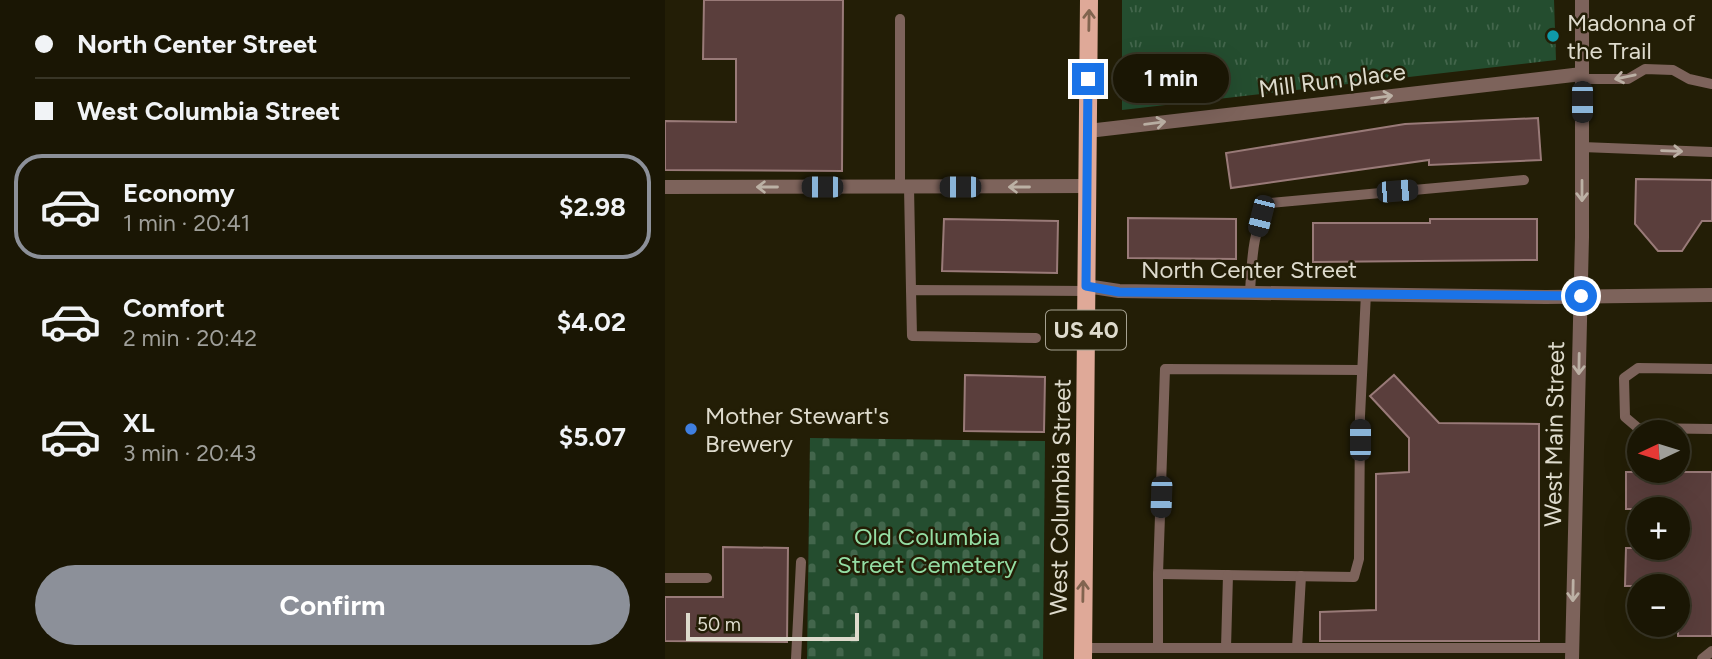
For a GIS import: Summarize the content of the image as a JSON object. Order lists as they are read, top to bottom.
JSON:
{
  "streets": {
    "main road": ["US 40", "West Columbia Street"],
    "street": ["Mill Run place", "North Center Street", "West Main Street"]
  },
  "crossings": [
    ["Mill Run place", "West Main Street"],
    ["Mill Run place", "West Columbia Street"],
    ["North Center Street", "West Main Street"],
    ["North Center Street", "West Columbia Street"]
  ],
  "one_way": ["Mill Run place", "West Main Street", "West Columbia Street"],
  "parks": ["Old Columbia Street Cemetery"],
  "places": ["Madonna of the Trail", "Mother Stewart's Brewery"],
  "scale_bar": "50 m",
  "north": "left",
  "page": {
    "banner": ["North Center Street", "West Columbia Street"],
    "bubble": "1 min",
    "list": [
      {
        "name": "Economy",
        "note": "1 min · 20:41",
        "value": "$2.98"
      },
      {
        "name": "Comfort",
        "note": "2 min · 20:42",
        "value": "$4.02"
      },
      {
        "name": "XL",
        "note": "3 min · 20:43",
        "value": "$5.07"
      }
    ],
    "map_buttons": ["+", "−"],
    "buttons": "Confirm",
    "scale": "50 m"
  }
}
